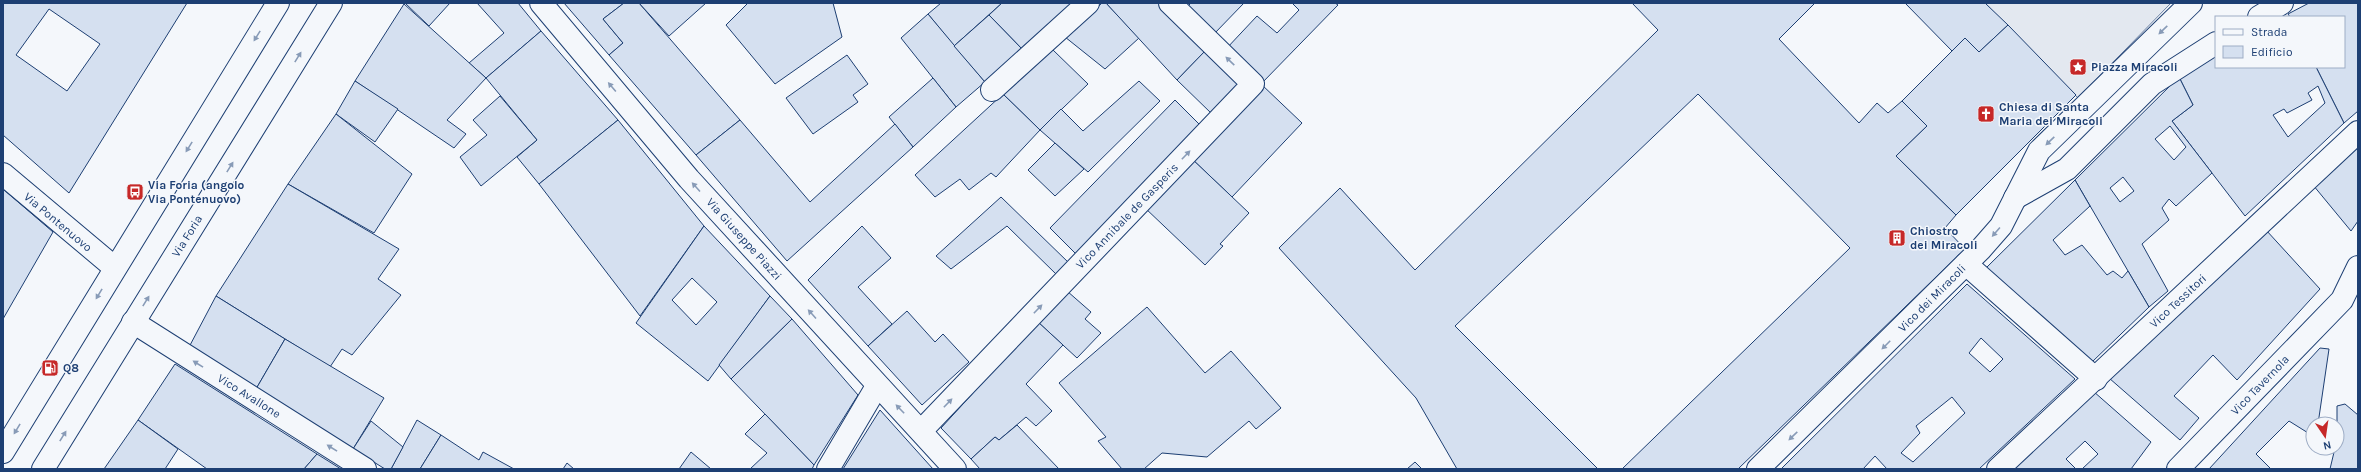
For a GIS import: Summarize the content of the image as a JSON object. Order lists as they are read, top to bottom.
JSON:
{
  "streets": {
    "street": [
      "Vico Annibale de Gasperis",
      "Via Pontenuovo",
      "Via Foria",
      "Via Giuseppe Piazzi",
      "Vico dei Miracoli",
      "Vico Tessitori",
      "Vico Tavernola",
      "Vico Avallone"
    ]
  },
  "crossings": [
    ["Vico Annibale de Gasperis", "Via Giuseppe Piazzi"],
    ["Via Foria", "Vico Avallone"]
  ],
  "one_way": [
    "Vico Annibale de Gasperis",
    "Via Giuseppe Piazzi",
    "Vico dei Miracoli",
    "Vico Avallone"
  ],
  "places": {
    "place": ["Piazza Miracoli"],
    "church": ["Chiesa di Santa Maria dei Miracoli"],
    "bus stop": ["Via Foria (angolo Via Pontenuovo)"],
    "building": ["Chiostro dei Miracoli"],
    "fuel station": ["Q8"]
  },
  "legend": ["Strada", "Edificio"],
  "north": "bottom"
}
